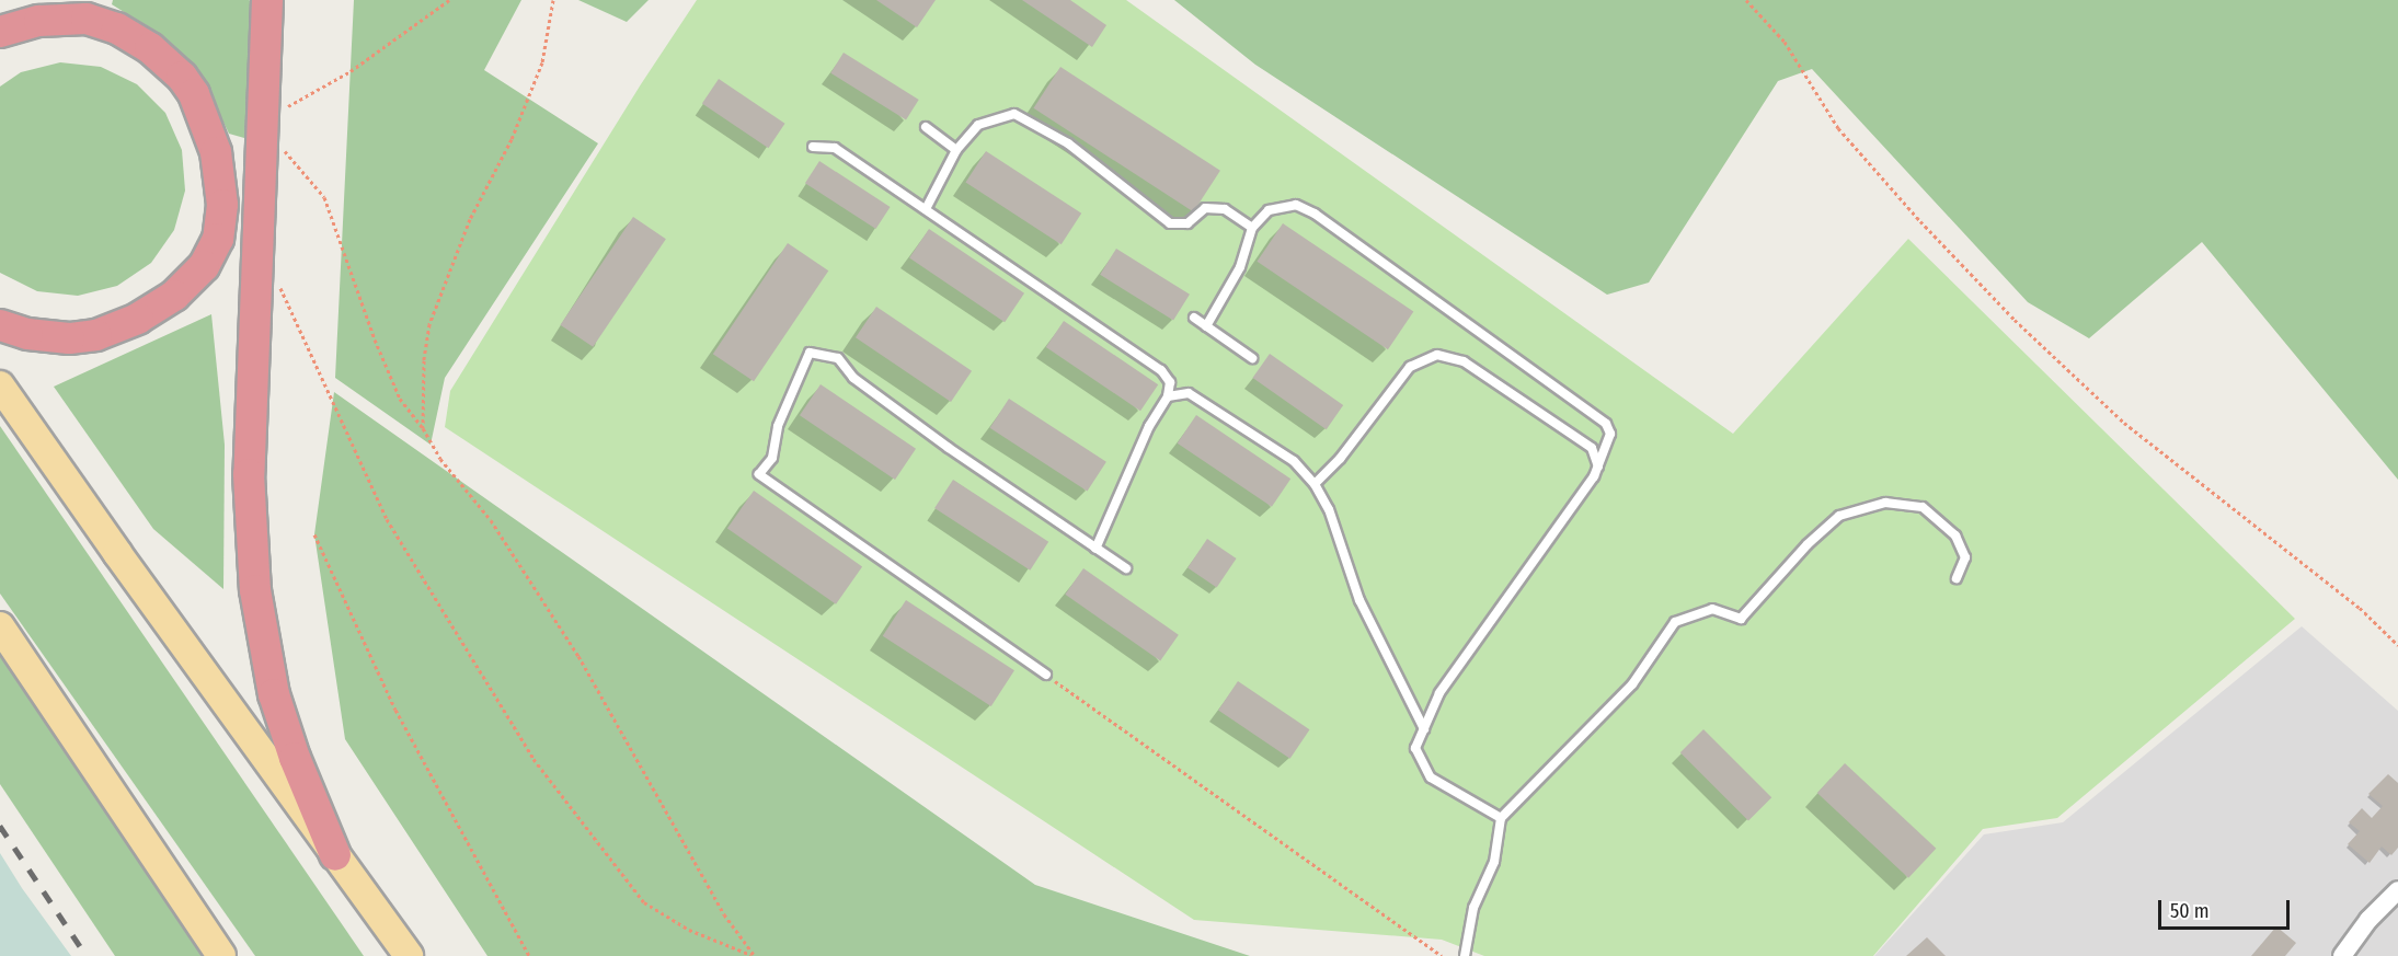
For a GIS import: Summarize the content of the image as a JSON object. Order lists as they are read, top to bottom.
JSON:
{
  "scale_bar": "50 m"
}
